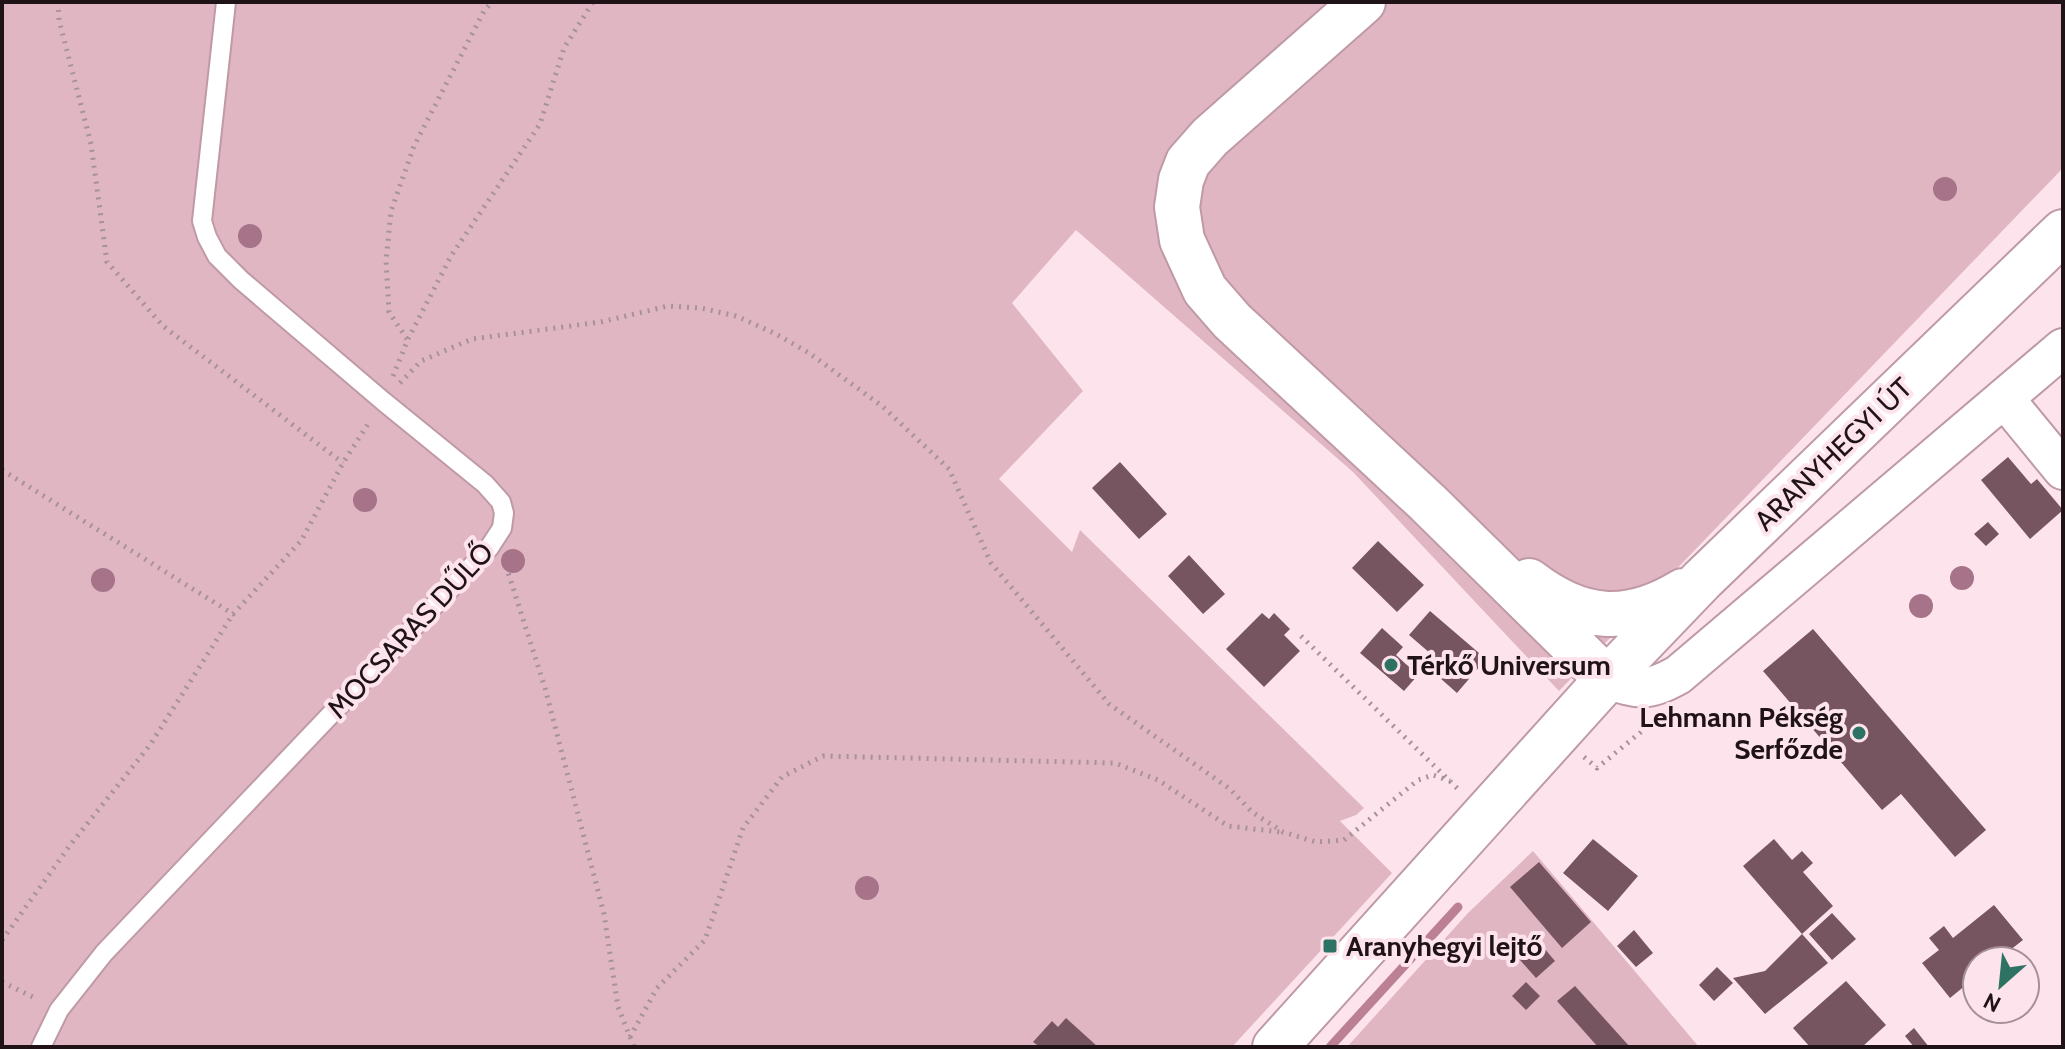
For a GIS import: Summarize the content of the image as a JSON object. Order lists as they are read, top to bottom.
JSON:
{
  "streets": {
    "street": ["ARANYHEGYI ÚT"],
    "lane": ["MOCSARAS DŰLŐ"]
  },
  "places": {
    "other": ["Térkő Universum", "Lehmann Pékség Serfőzde"],
    "transit": ["Aranyhegyi lejtő"]
  },
  "north": "bottom left"
}
